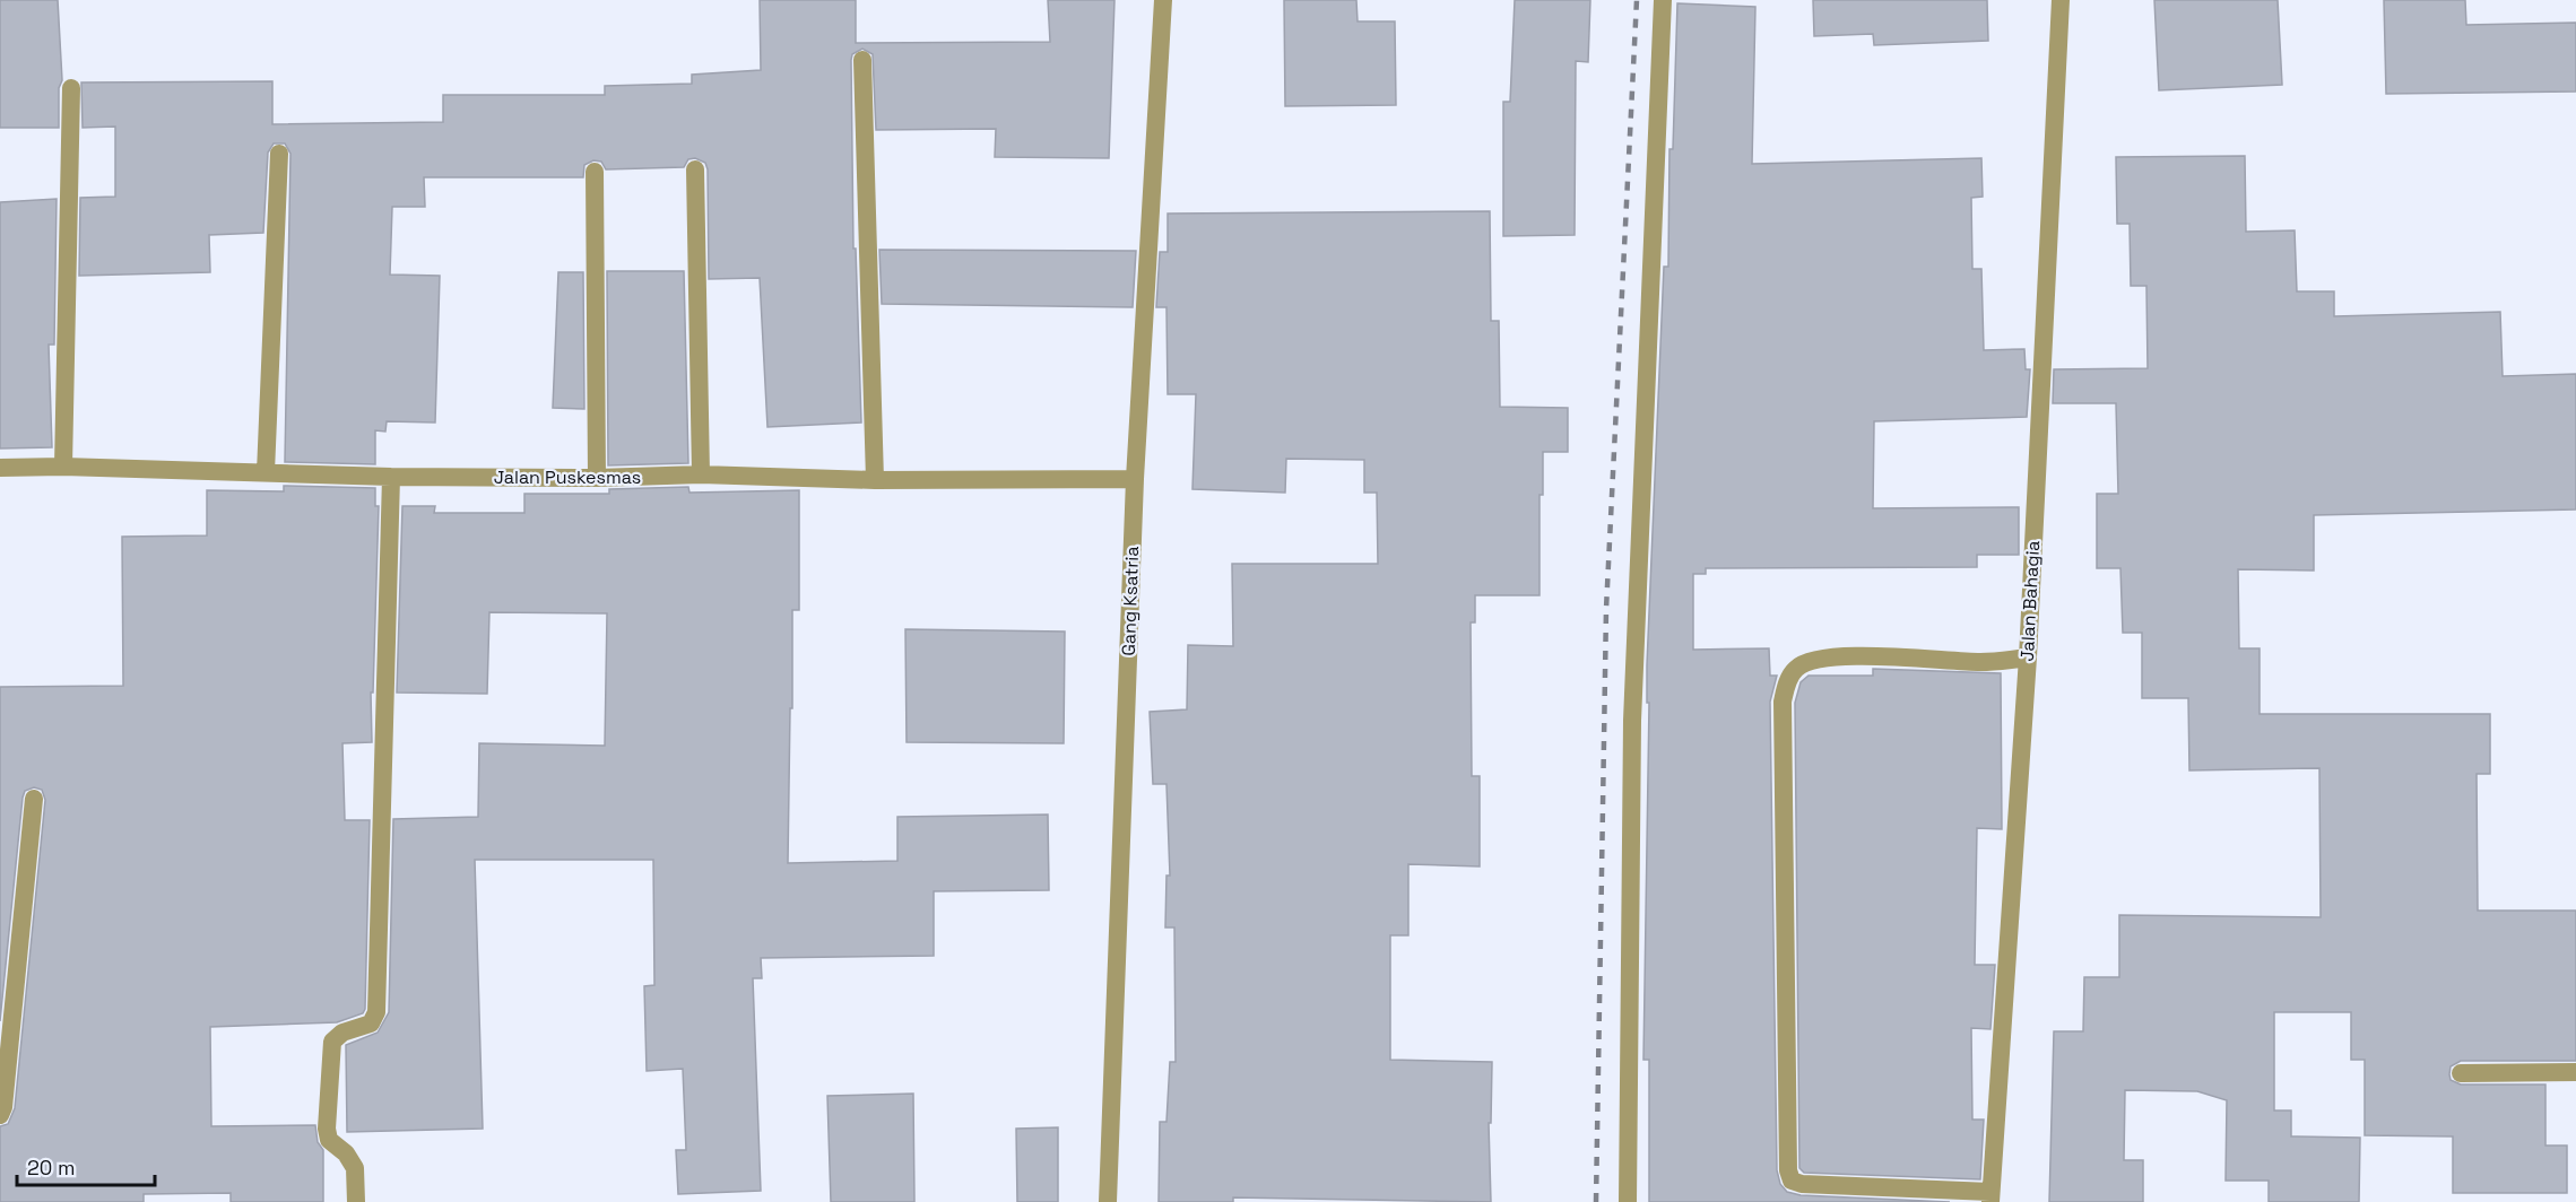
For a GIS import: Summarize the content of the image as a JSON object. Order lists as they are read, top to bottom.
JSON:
{
  "streets": {
    "street": ["Jalan Puskesmas", "Gang Ksatria", "Jalan Bahagia"]
  },
  "crossings": [
    ["Jalan Puskesmas", "Gang Ksatria"]
  ],
  "scale_bar": "20 m"
}
